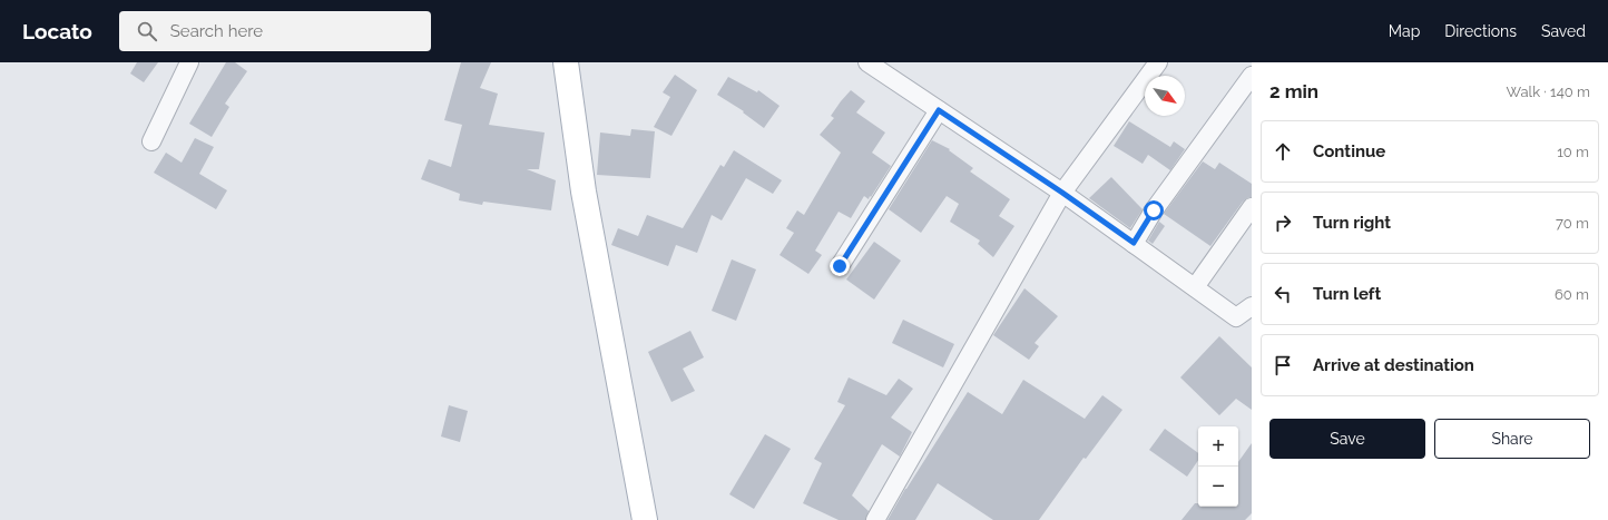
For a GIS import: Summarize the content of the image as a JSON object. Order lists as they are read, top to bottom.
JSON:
{
  "north": "bottom right",
  "page": {
    "header": "Locato",
    "search": "Search here",
    "nav": ["Map", "Directions", "Saved"],
    "heading": ["2 min", "Walk · 140 m"],
    "list": [
      ["Continue", "10 m"],
      ["Turn right", "70 m"],
      ["Turn left", "60 m"],
      "Arrive at destination"
    ],
    "buttons": ["Save", "Share"],
    "map_buttons": ["+", "−"]
  }
}
